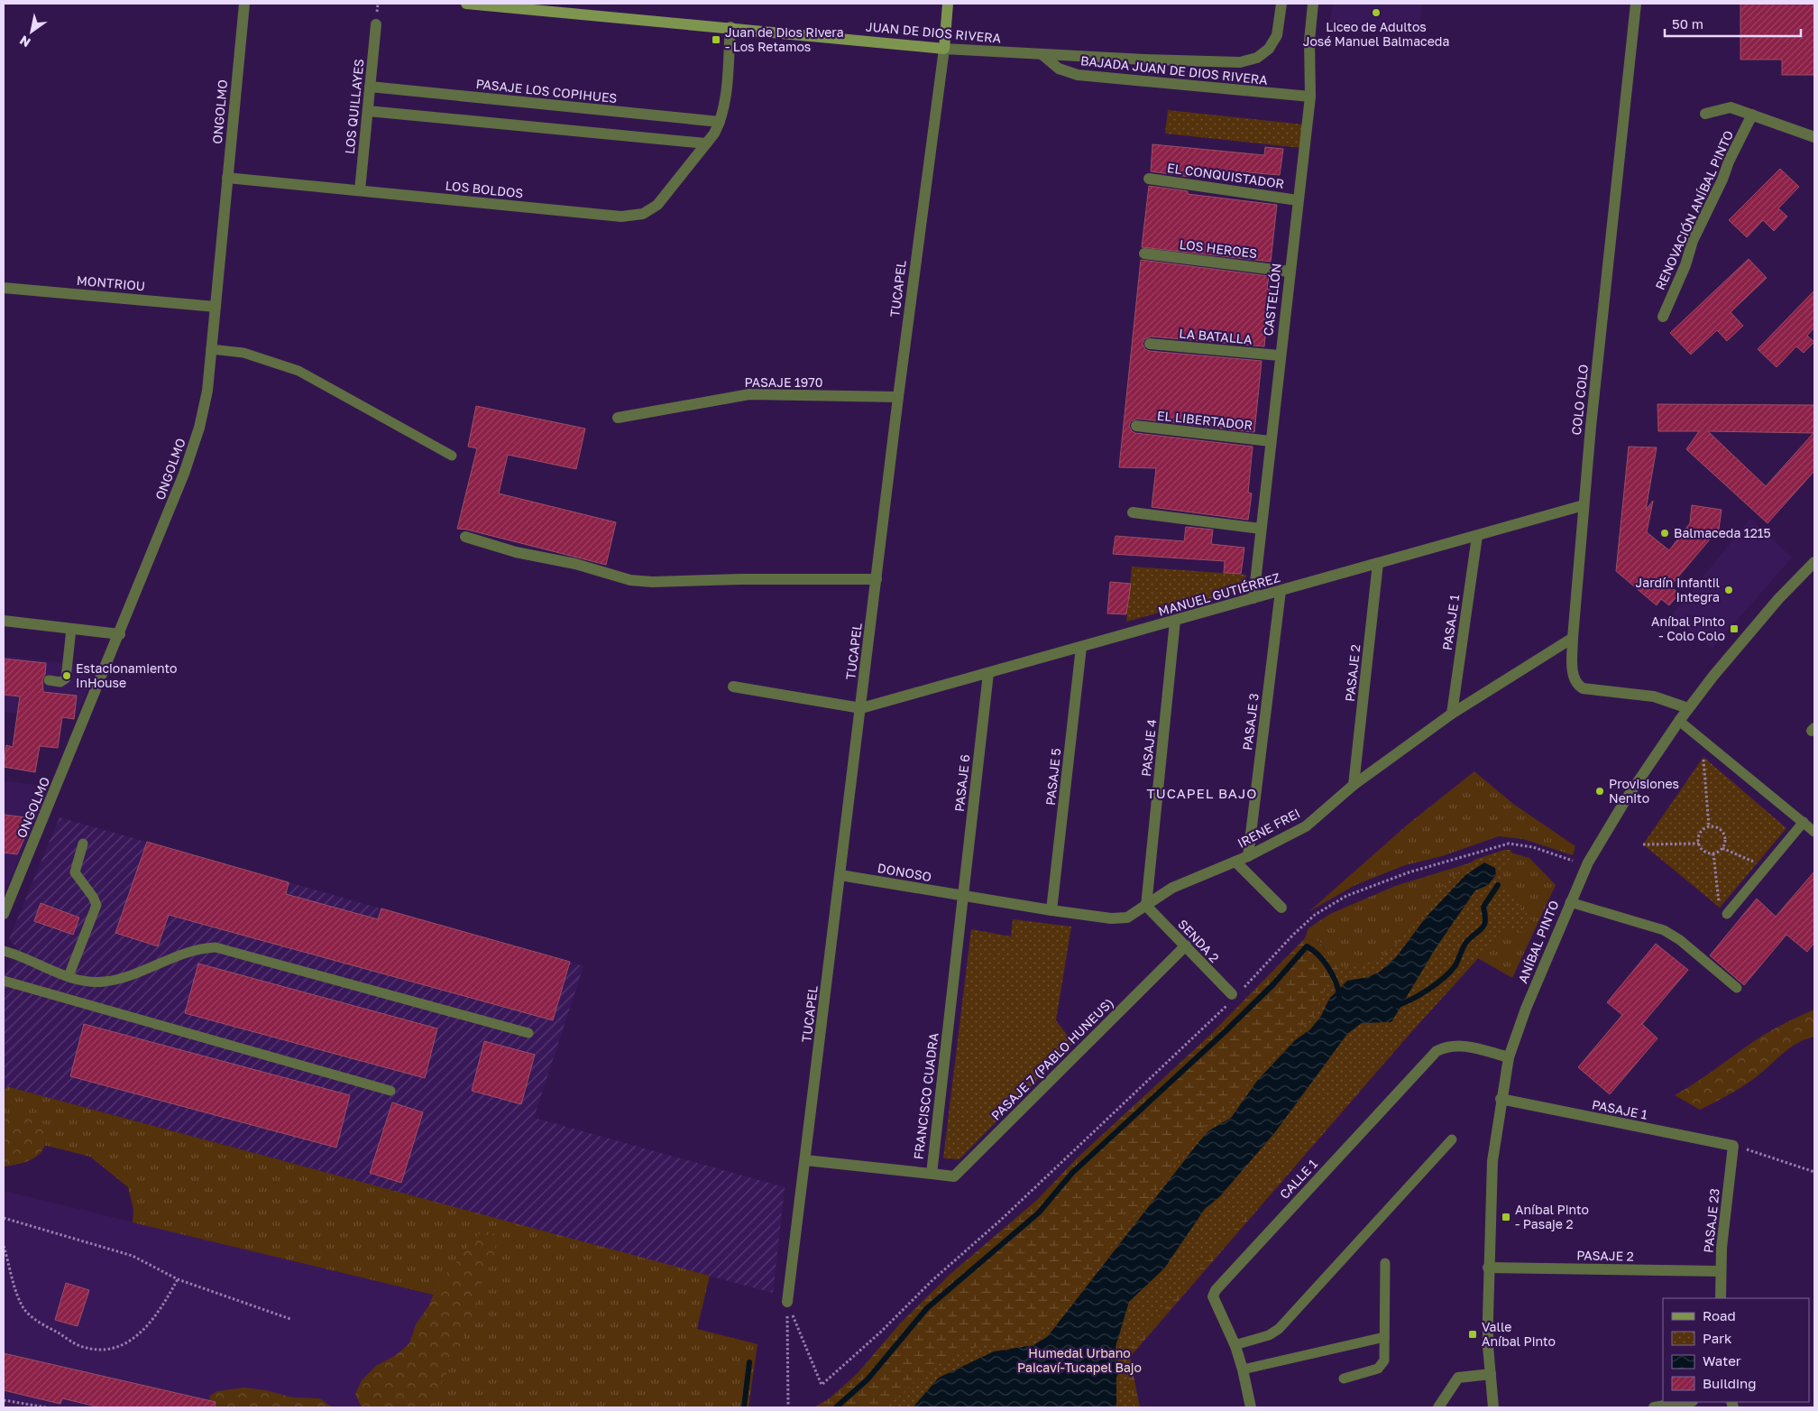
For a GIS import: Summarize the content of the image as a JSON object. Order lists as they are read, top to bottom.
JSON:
{
  "streets": {
    "main road": ["JUAN DE DIOS RIVERA", "TUCAPEL"],
    "street": [
      "BAJADA JUAN DE DIOS RIVERA",
      "PASAJE LOS COPIHUES",
      "LOS QUILLAYES",
      "ONGOLMO",
      "EL CONQUISTADOR",
      "LOS BOLDOS",
      "RENOVACIÓN ANÍBAL PINTO",
      "LOS HEROES",
      "MONTRIOU",
      "CASTELLÓN",
      "LA BATALLA",
      "PASAJE 1970",
      "COLO COLO",
      "EL LIBERTADOR",
      "MANUEL GUTIÉRREZ",
      "PASAJE 1",
      "PASAJE 2",
      "PASAJE 3",
      "PASAJE 4",
      "PASAJE 5",
      "PASAJE 6",
      "IRENE FREI",
      "DONOSO",
      "SENDA 2",
      "ANÍBAL PINTO",
      "PASAJE 7 (PABLO HUNEUS)",
      "FRANCISCO CUADRA",
      "CALLE 1",
      "PASAJE 23"
    ]
  },
  "crossings": [
    ["JUAN DE DIOS RIVERA", "BAJADA JUAN DE DIOS RIVERA"],
    ["JUAN DE DIOS RIVERA", "TUCAPEL"],
    ["BAJADA JUAN DE DIOS RIVERA", "CASTELLÓN"],
    ["PASAJE LOS COPIHUES", "LOS QUILLAYES"],
    ["PASAJE LOS COPIHUES", "LOS BOLDOS"],
    ["LOS QUILLAYES", "LOS BOLDOS"],
    ["ONGOLMO", "LOS BOLDOS"],
    ["ONGOLMO", "MONTRIOU"],
    ["EL CONQUISTADOR", "CASTELLÓN"],
    ["LOS HEROES", "CASTELLÓN"],
    ["TUCAPEL", "PASAJE 1970"],
    ["TUCAPEL", "MANUEL GUTIÉRREZ"],
    ["TUCAPEL", "DONOSO"],
    ["TUCAPEL", "FRANCISCO CUADRA"],
    ["CASTELLÓN", "LA BATALLA"],
    ["CASTELLÓN", "EL LIBERTADOR"],
    ["CASTELLÓN", "MANUEL GUTIÉRREZ"],
    ["COLO COLO", "MANUEL GUTIÉRREZ"],
    ["COLO COLO", "IRENE FREI"],
    ["COLO COLO", "ANÍBAL PINTO"],
    ["MANUEL GUTIÉRREZ", "PASAJE 1"],
    ["MANUEL GUTIÉRREZ", "PASAJE 2"],
    ["MANUEL GUTIÉRREZ", "PASAJE 3"],
    ["MANUEL GUTIÉRREZ", "PASAJE 4"],
    ["MANUEL GUTIÉRREZ", "PASAJE 5"],
    ["MANUEL GUTIÉRREZ", "PASAJE 6"],
    ["PASAJE 1", "IRENE FREI"],
    ["PASAJE 1", "ANÍBAL PINTO"],
    ["PASAJE 1", "PASAJE 23"],
    ["PASAJE 2", "IRENE FREI"],
    ["PASAJE 2", "ANÍBAL PINTO"],
    ["PASAJE 2", "PASAJE 23"],
    ["PASAJE 3", "IRENE FREI"],
    ["PASAJE 4", "IRENE FREI"],
    ["PASAJE 4", "SENDA 2"],
    ["PASAJE 5", "IRENE FREI"],
    ["PASAJE 6", "IRENE FREI"],
    ["PASAJE 6", "DONOSO"],
    ["PASAJE 6", "FRANCISCO CUADRA"],
    ["IRENE FREI", "DONOSO"],
    ["IRENE FREI", "SENDA 2"],
    ["IRENE FREI", "FRANCISCO CUADRA"],
    ["DONOSO", "FRANCISCO CUADRA"],
    ["SENDA 2", "PASAJE 7 (PABLO HUNEUS)"],
    ["ANÍBAL PINTO", "CALLE 1"],
    ["PASAJE 7 (PABLO HUNEUS)", "FRANCISCO CUADRA"]
  ],
  "districts": ["TUCAPEL BAJO"],
  "parks": ["Humedal Urbano Paicaví-Tucapel Bajo"],
  "places": {
    "other": [
      "Liceo de Adultos José Manuel Balmaceda",
      "Balmaceda 1215",
      "Jardín Infantil Integra",
      "Estacionamiento InHouse",
      "Provisiones Nenito"
    ],
    "transit": [
      "Juan de Dios Rivera - Los Retamos",
      "Aníbal Pinto - Colo Colo",
      "Aníbal Pinto - Pasaje 2",
      "Valle Aníbal Pinto"
    ]
  },
  "legend": [
    "Road",
    "Park",
    "Water",
    "Building"
  ],
  "scale_bar": "50 m",
  "north": "bottom left"
}
